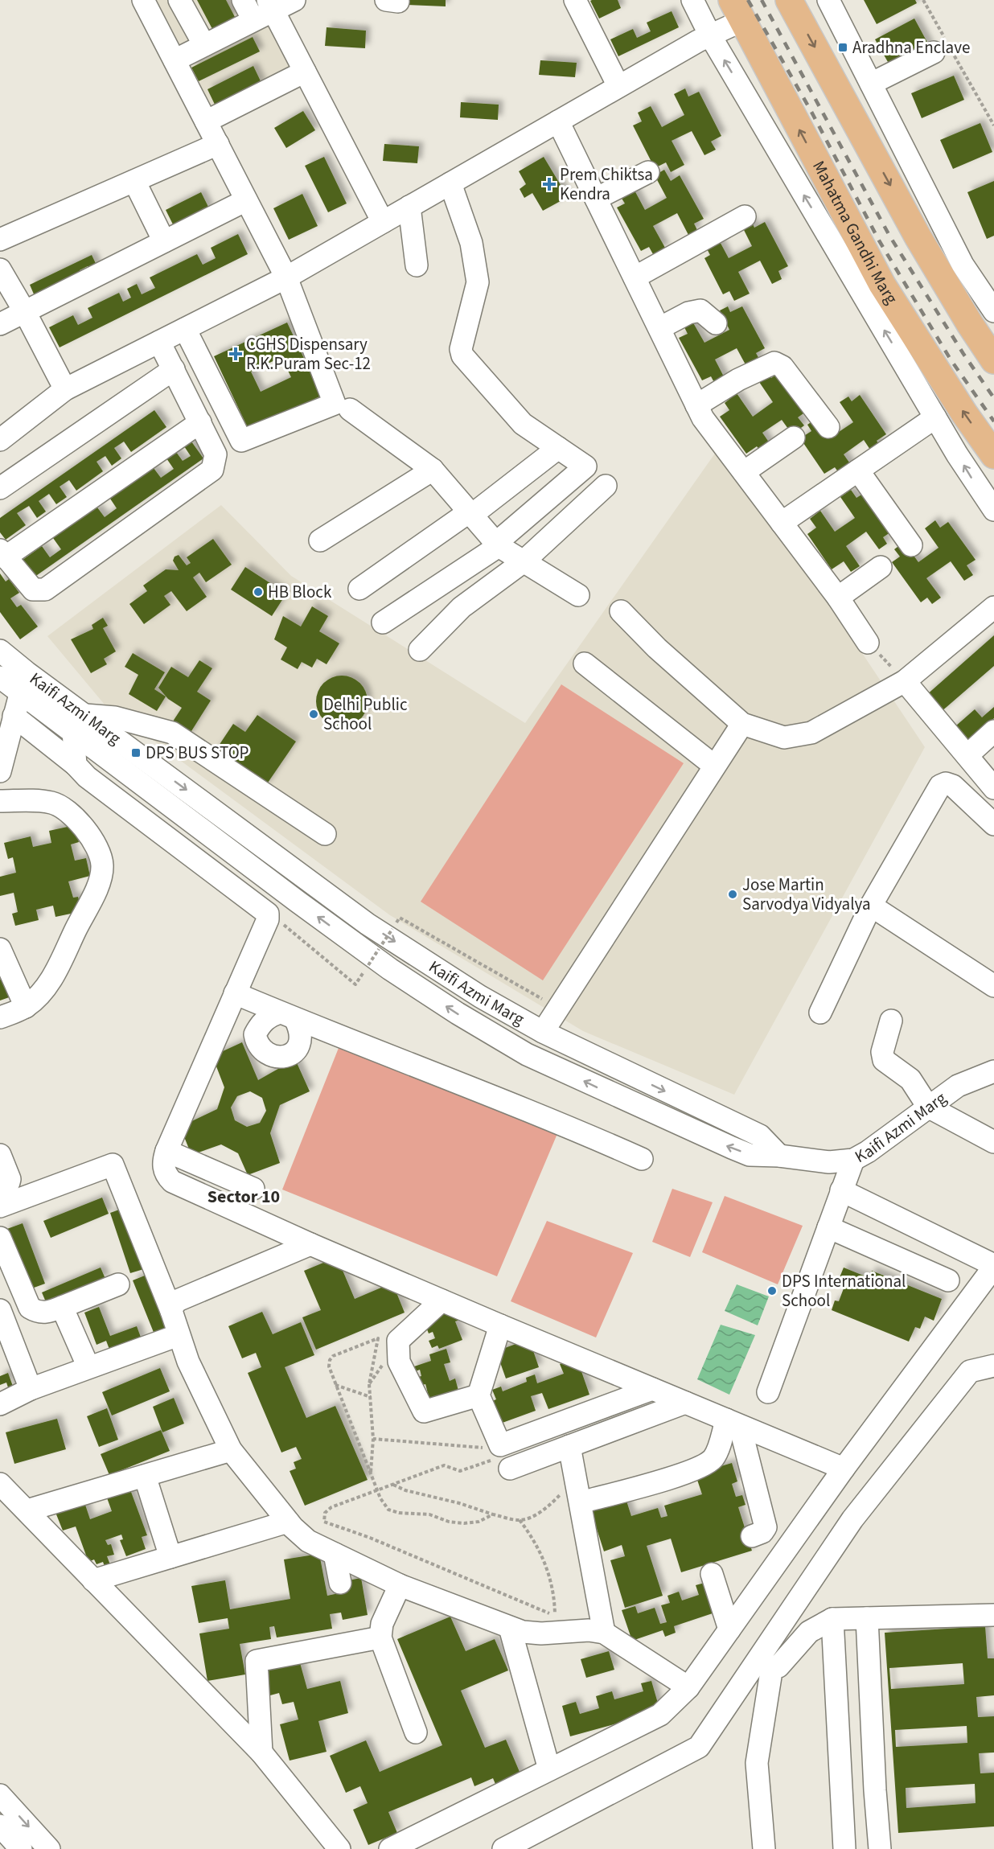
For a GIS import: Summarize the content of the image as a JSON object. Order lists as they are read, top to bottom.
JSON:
{
  "streets": {
    "main road": ["Mahatma Gandhi Marg"],
    "street": ["Kaifi Azmi Marg"]
  },
  "districts": ["Sector 10"],
  "places": {
    "transit": ["Aradhna Enclave", "DPS BUS STOP"],
    "health": ["Prem Chiktsa Kendra", "CGHS Dispensary R.K.Puram Sec-12"],
    "other": [
      "HB Block",
      "Delhi Public School",
      "Jose Martin Sarvodya Vidyalya",
      "DPS International School"
    ]
  }
}
